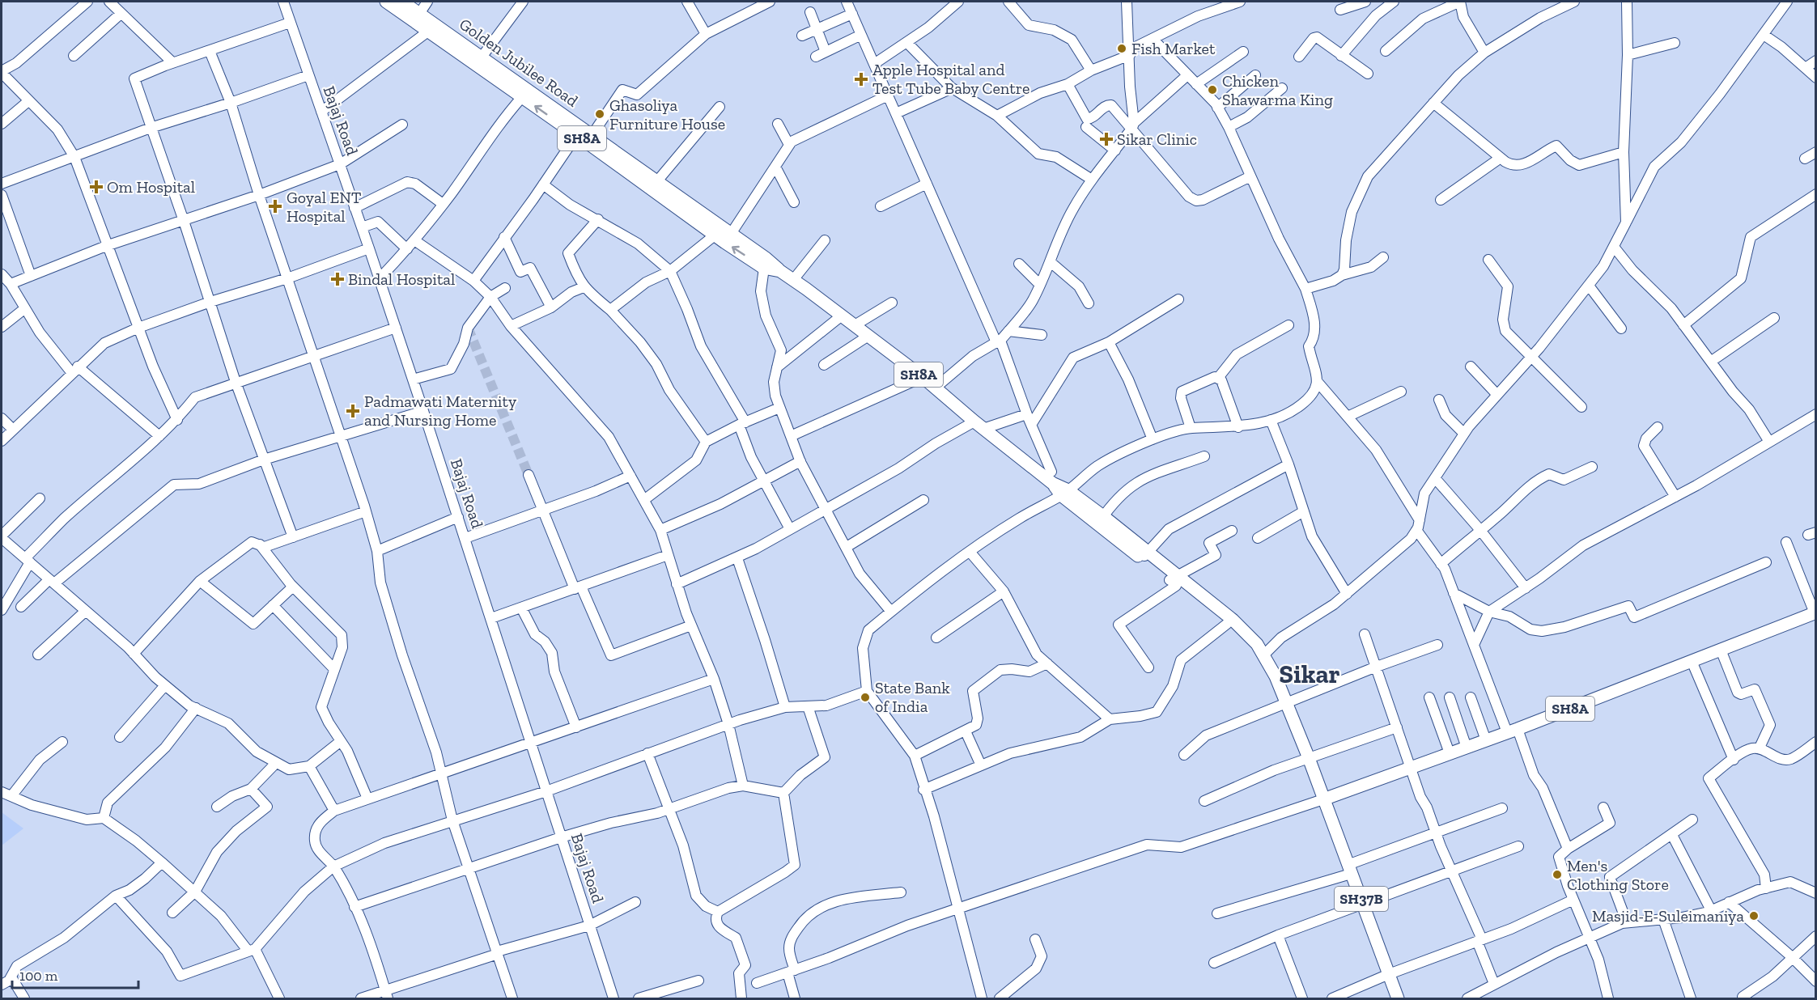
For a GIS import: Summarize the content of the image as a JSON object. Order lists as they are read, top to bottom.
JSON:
{
  "streets": {
    "main road": ["Golden Jubilee Road", "SH8A", "SH37B"],
    "street": ["Bajaj Road"]
  },
  "crossings": [
    ["Golden Jubilee Road", "SH8A"],
    ["SH8A", "SH37B"]
  ],
  "districts": ["Sikar"],
  "places": {
    "other": [
      "Fish Market",
      "Chicken Shawarma King",
      "Ghasoliya Furniture House",
      "State Bank of India",
      "Men's Clothing Store",
      "Masjid-E-Suleimaniya"
    ],
    "health": [
      "Apple Hospital and Test Tube Baby Centre",
      "Sikar Clinic",
      "Om Hospital",
      "Goyal ENT Hospital",
      "Bindal Hospital",
      "Padmawati Maternity and Nursing Home"
    ]
  },
  "scale_bar": "100 m"
}
